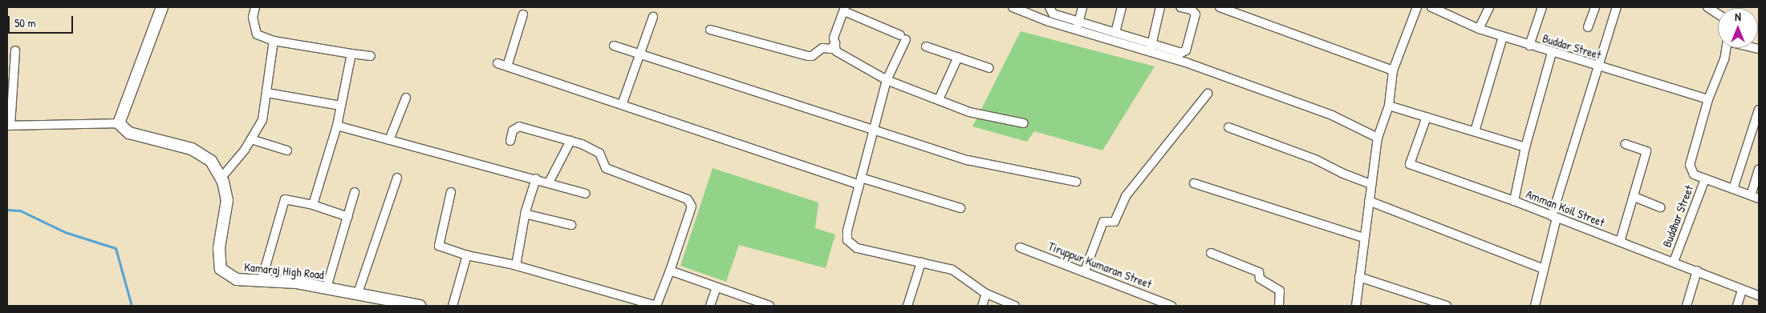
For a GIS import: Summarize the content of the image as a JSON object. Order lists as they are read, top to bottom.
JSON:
{
  "streets": {
    "street": [
      "Buddar Street",
      "Amman Koil Street",
      "Buddhar Street",
      "Tiruppur Kumaran Street",
      "Kamaraj High Road"
    ]
  },
  "crossings": [
    ["Amman Koil Street", "Buddhar Street"]
  ],
  "scale_bar": "50 m",
  "north": "top"
}
